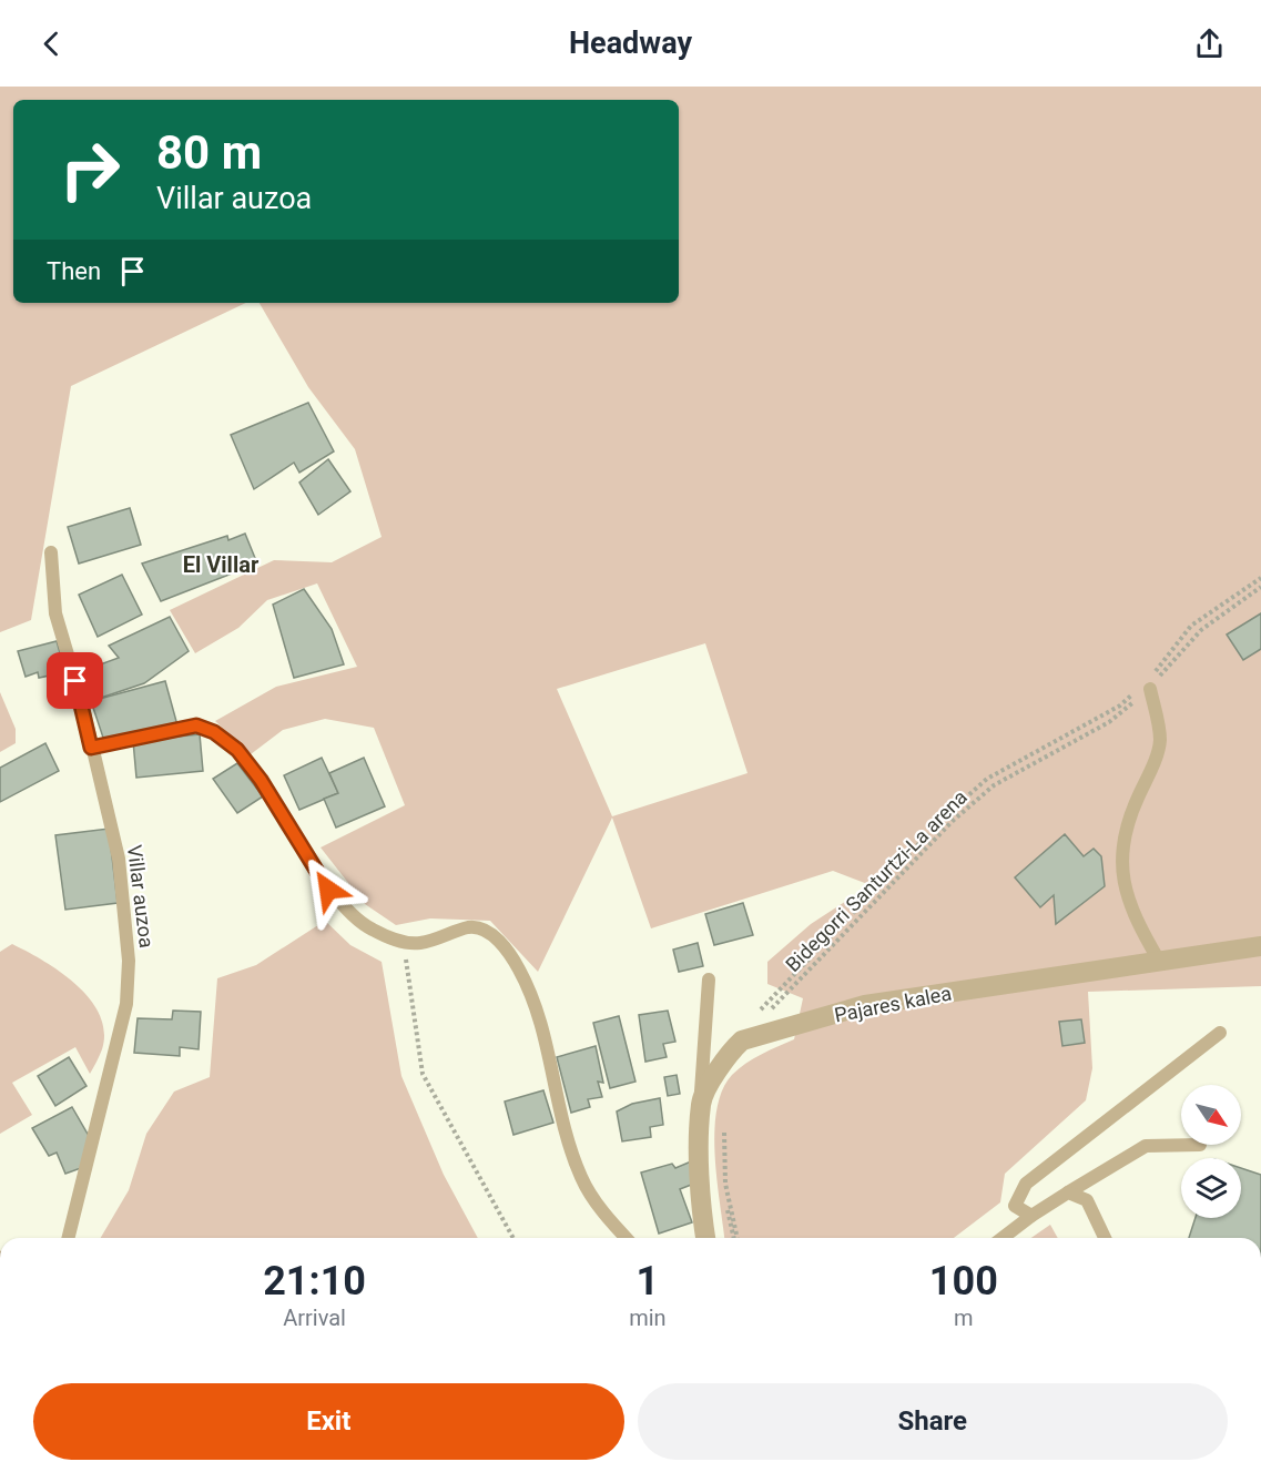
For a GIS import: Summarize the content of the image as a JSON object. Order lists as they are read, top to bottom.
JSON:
{
  "streets": {
    "street": ["Pajares kalea"],
    "lane": ["Villar auzoa"],
    "path": ["Bidegorri Santurtzi-La arena"]
  },
  "crossings": [
    ["Bidegorri Santurtzi-La arena", "Pajares kalea"]
  ],
  "districts": ["El Villar"],
  "north": "bottom right",
  "page": {
    "header": "Headway",
    "turn": ["80 m", "Villar auzoa"],
    "then": "Then",
    "eta": [
      "21:10",
      "Arrival",
      "1",
      "min",
      "100",
      "m"
    ],
    "buttons": ["Exit", "Share"]
  }
}
